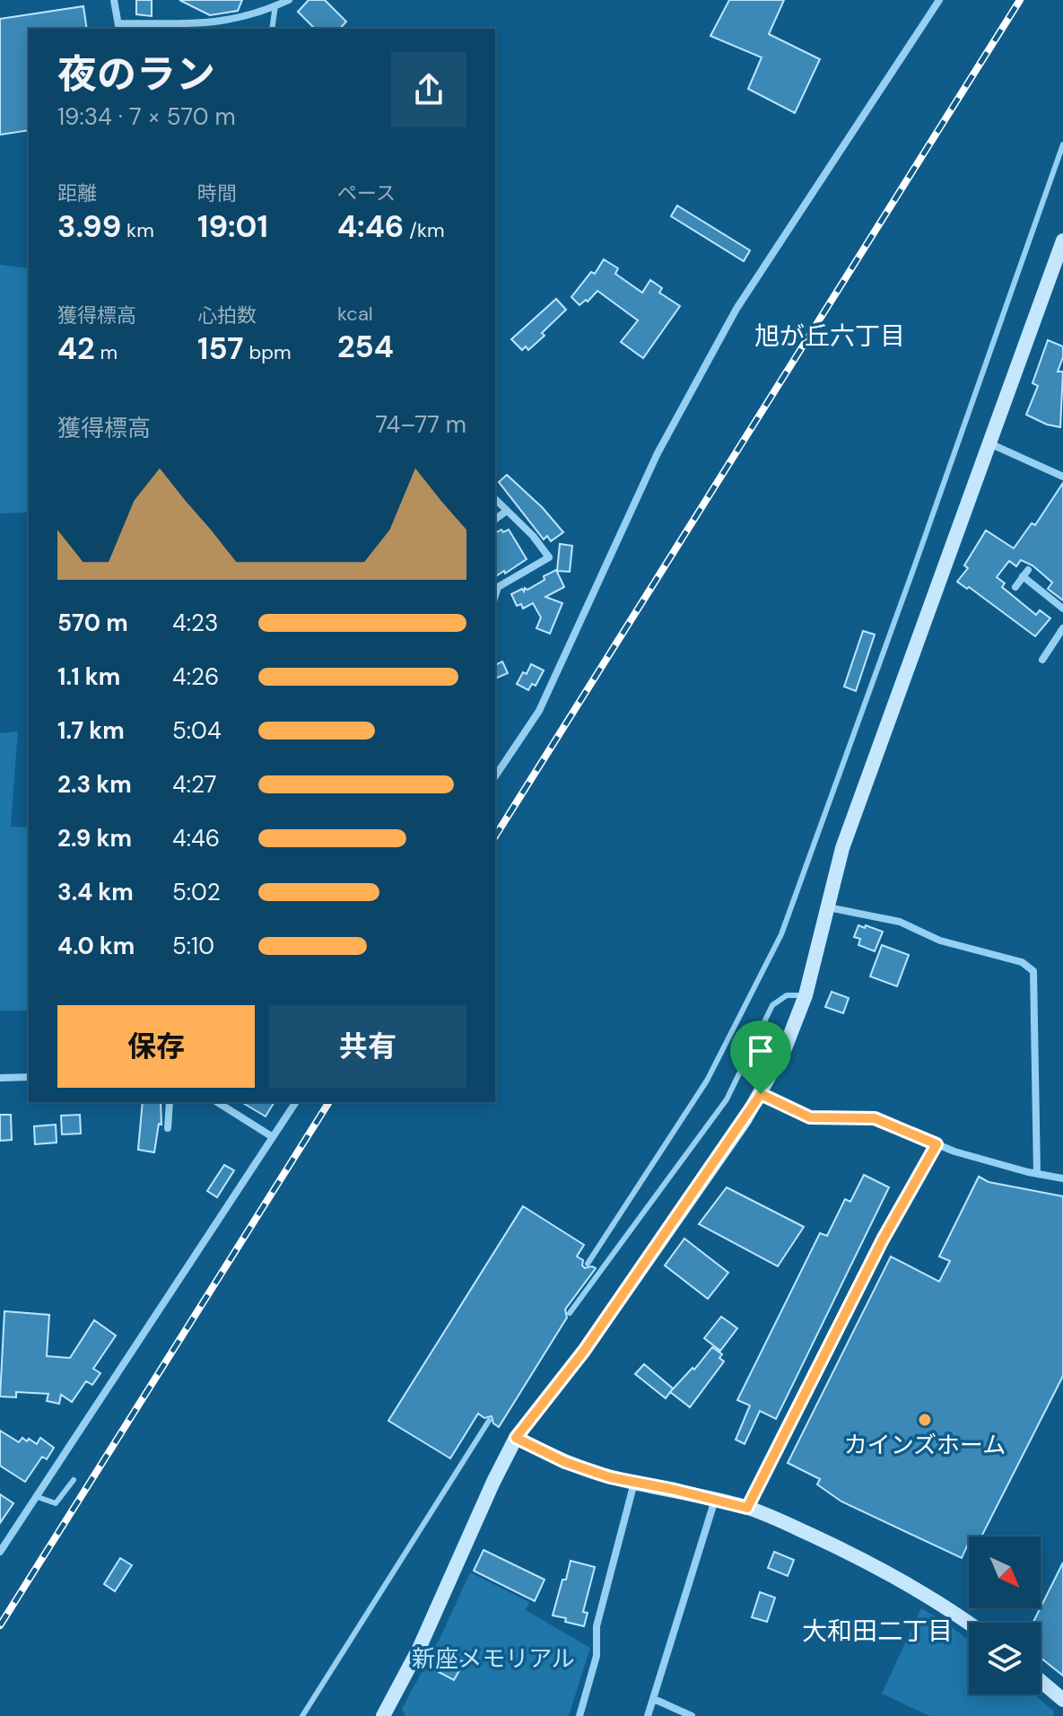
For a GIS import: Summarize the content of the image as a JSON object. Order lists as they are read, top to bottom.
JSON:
{
  "districts": ["旭が丘六丁目", "大和田二丁目"],
  "parks": ["新座メモリアル"],
  "places": ["カインズホーム"],
  "north": "bottom right",
  "page": {
    "heading": ["夜のラン", "19:34 · 7 × 570 m"],
    "stats": [
      ["距離", "3.99 km"],
      ["時間", "19:01"],
      ["ペース", "4:46 /km"],
      ["獲得標高", "42 m"],
      ["心拍数", "157 bpm"],
      ["kcal", "254"]
    ],
    "chart": ["獲得標高", "74–77 m"],
    "list": [
      {
        "name": "570 m",
        "note": "4:23"
      },
      {
        "name": "1.1 km",
        "note": "4:26"
      },
      {
        "name": "1.7 km",
        "note": "5:04"
      },
      {
        "name": "2.3 km",
        "note": "4:27"
      },
      {
        "name": "2.9 km",
        "note": "4:46"
      },
      {
        "name": "3.4 km",
        "note": "5:02"
      },
      {
        "name": "4.0 km",
        "note": "5:10"
      }
    ],
    "buttons": ["保存", "共有"]
  }
}
